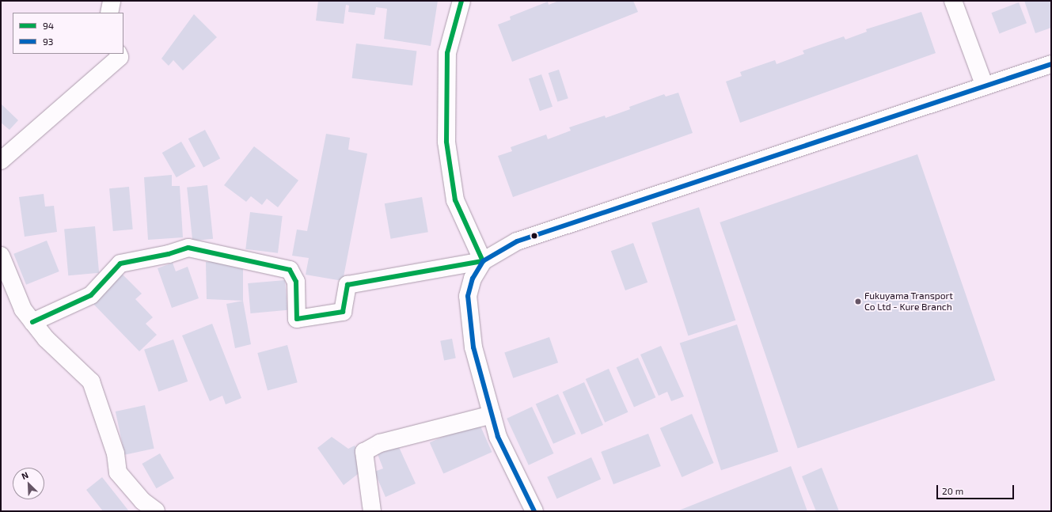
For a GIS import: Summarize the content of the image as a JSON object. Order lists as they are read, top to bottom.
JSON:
{
  "places": ["Fukuyama Transport Co Ltd - Kure Branch"],
  "lines": ["transit line 94", "transit line 93"],
  "legend": ["94", "93"],
  "scale_bar": "20 m",
  "north": "top left"
}
